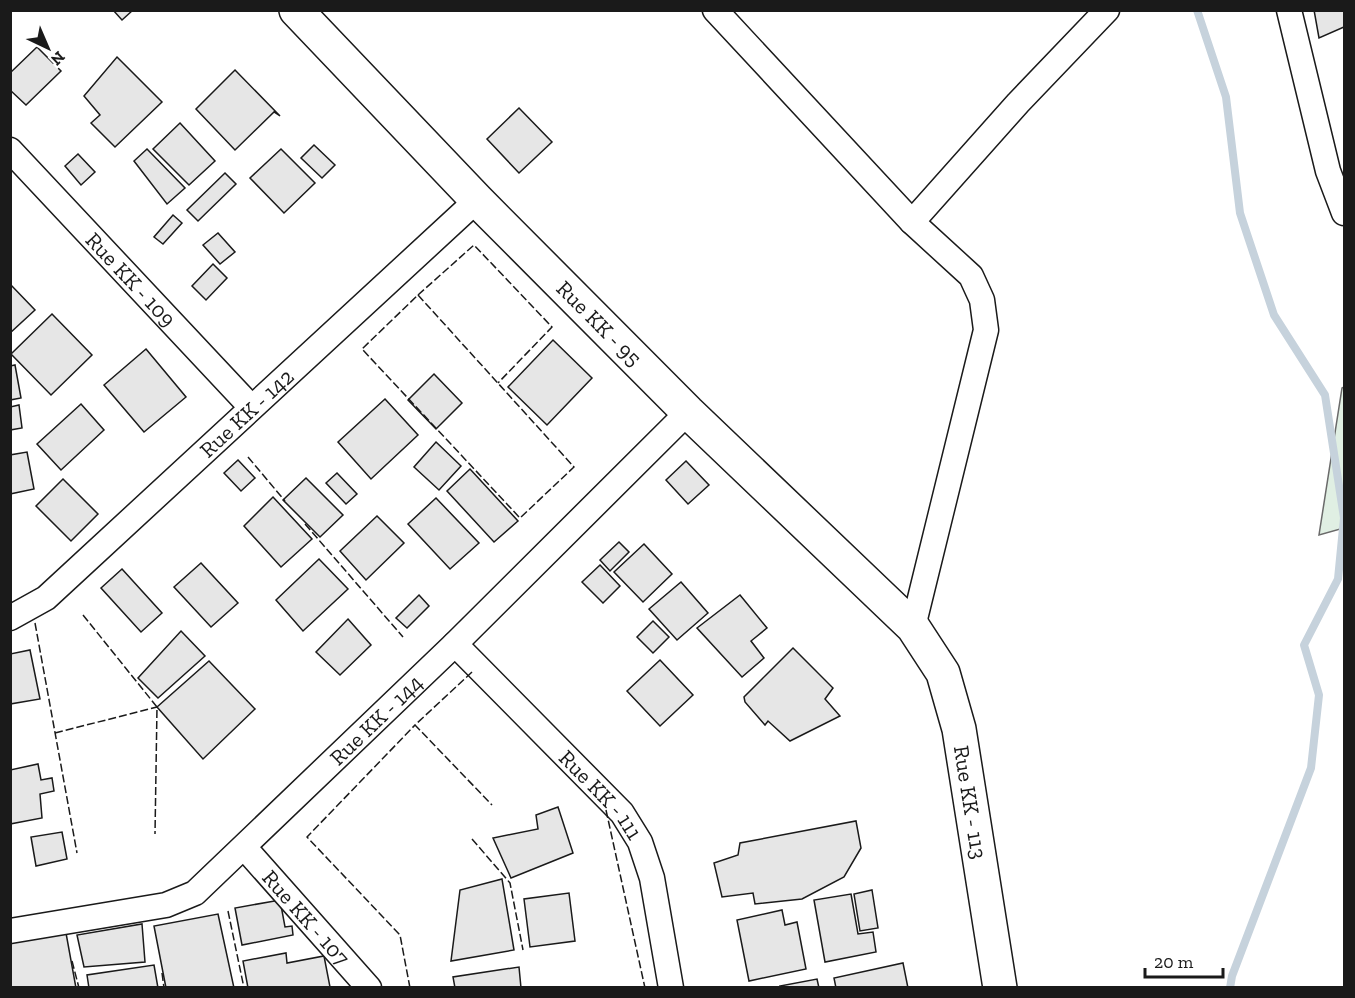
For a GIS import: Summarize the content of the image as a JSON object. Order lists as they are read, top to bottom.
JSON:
{
  "streets": {
    "street": [
      "Rue KK - 109",
      "Rue KK - 95",
      "Rue KK - 142",
      "Rue KK - 144",
      "Rue KK - 111",
      "Rue KK - 113",
      "Rue KK - 107"
    ]
  },
  "crossings": [
    ["Rue KK - 109", "Rue KK - 142"],
    ["Rue KK - 95", "Rue KK - 142"],
    ["Rue KK - 95", "Rue KK - 144"],
    ["Rue KK - 95", "Rue KK - 113"],
    ["Rue KK - 144", "Rue KK - 111"],
    ["Rue KK - 144", "Rue KK - 107"]
  ],
  "scale_bar": "20 m",
  "north": "bottom right"
}
